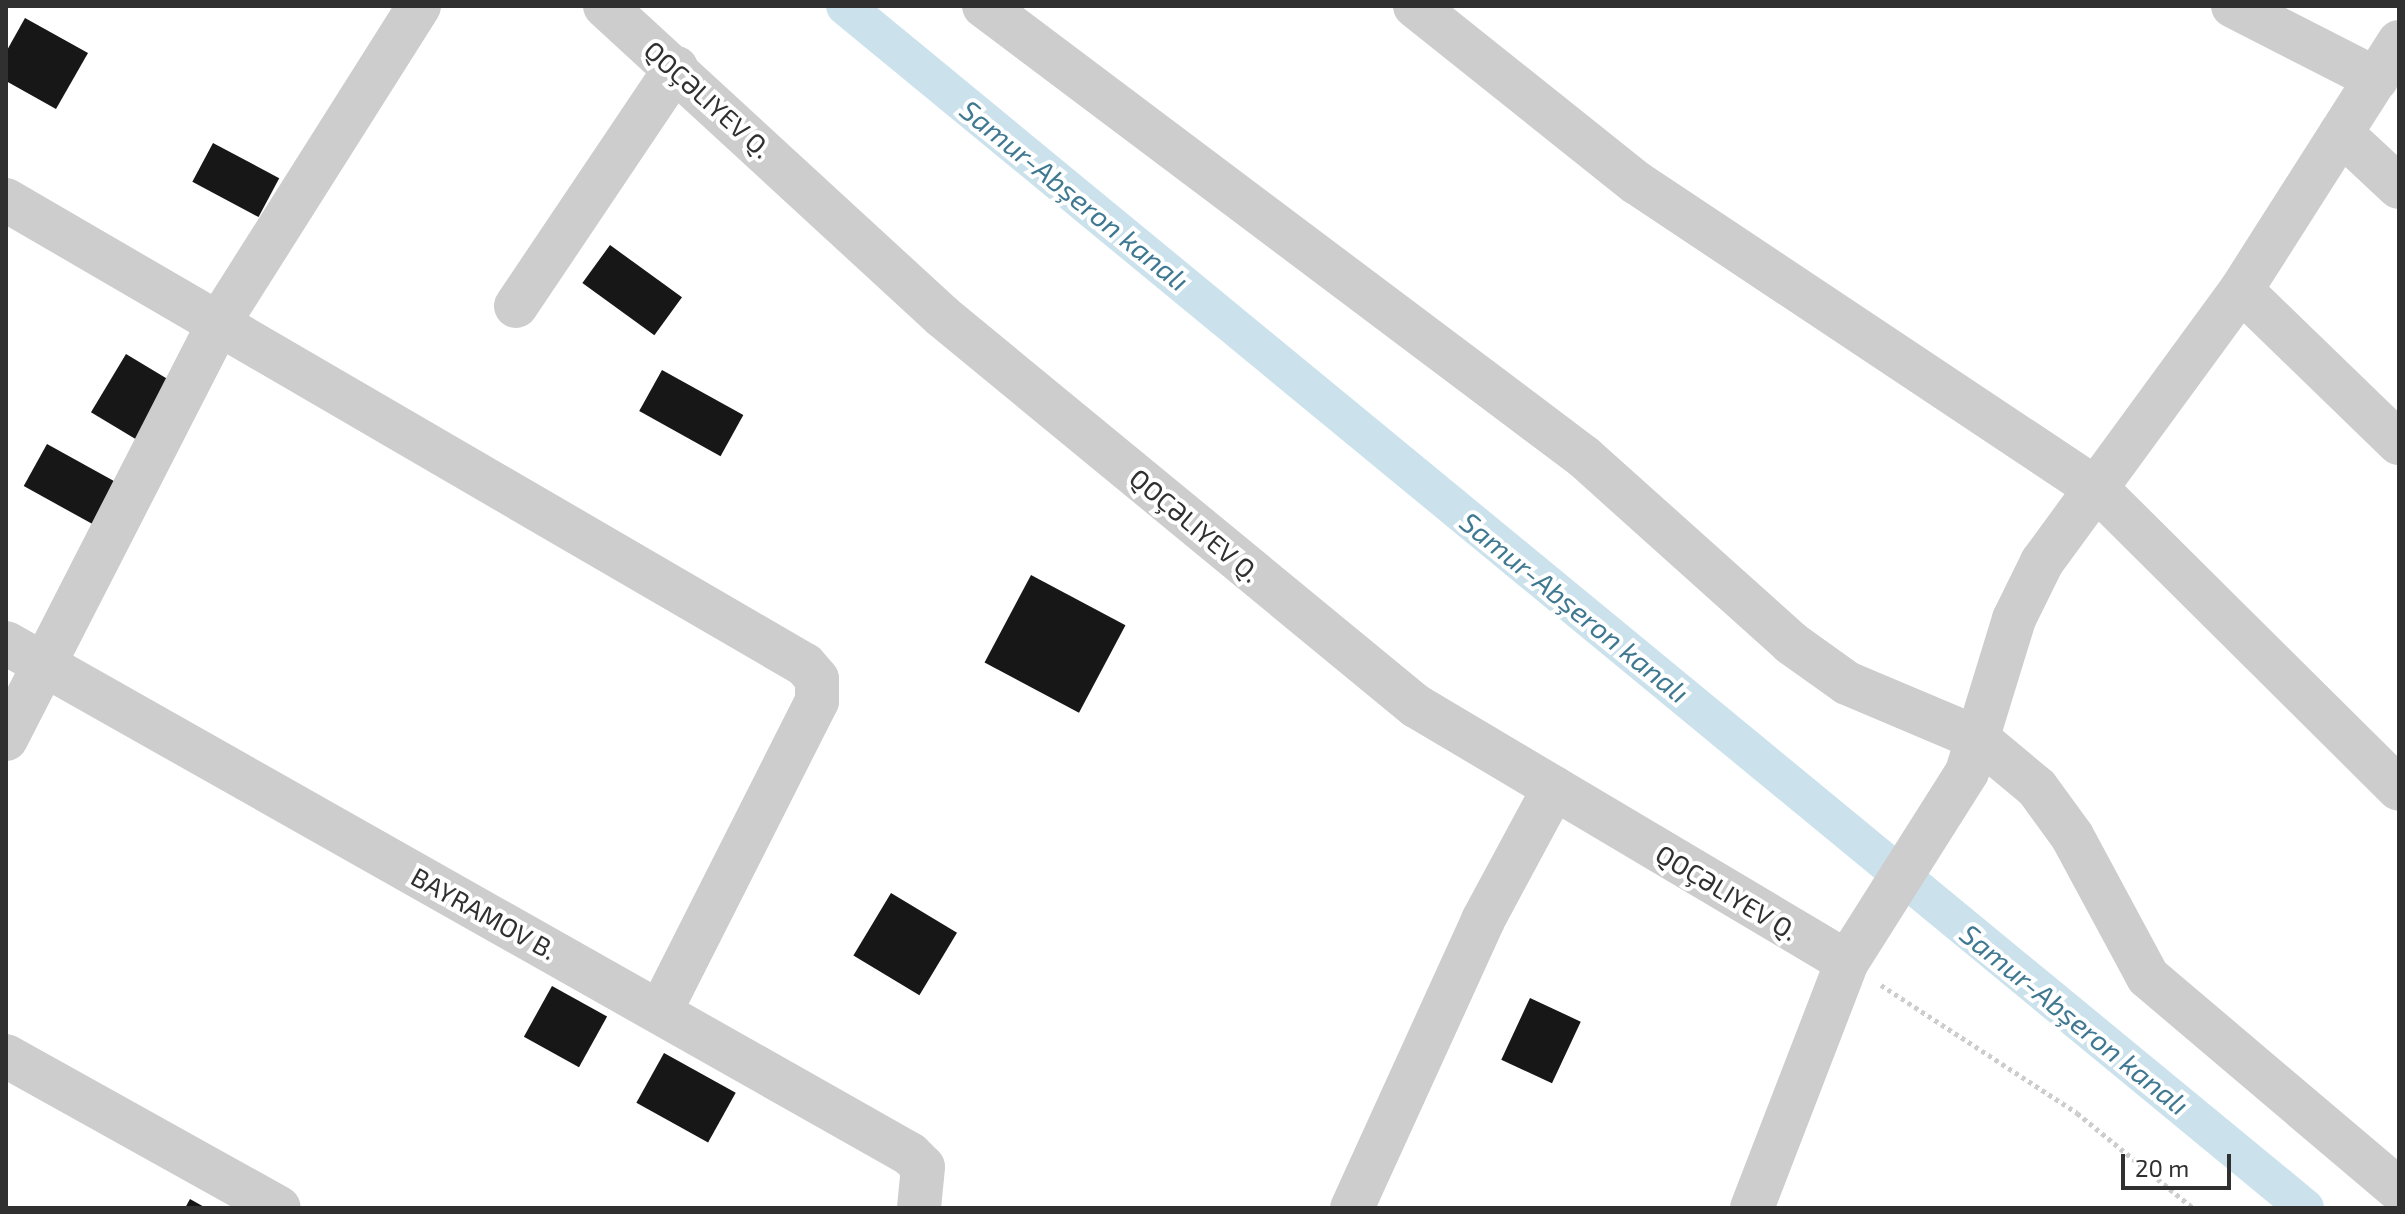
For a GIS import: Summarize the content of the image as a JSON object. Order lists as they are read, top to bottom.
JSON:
{
  "streets": {
    "street": ["QOÇƏLIYEV Q.", "BAYRAMOV B."]
  },
  "water": ["Samur-Abşeron kanalı"],
  "scale_bar": "20 m"
}
